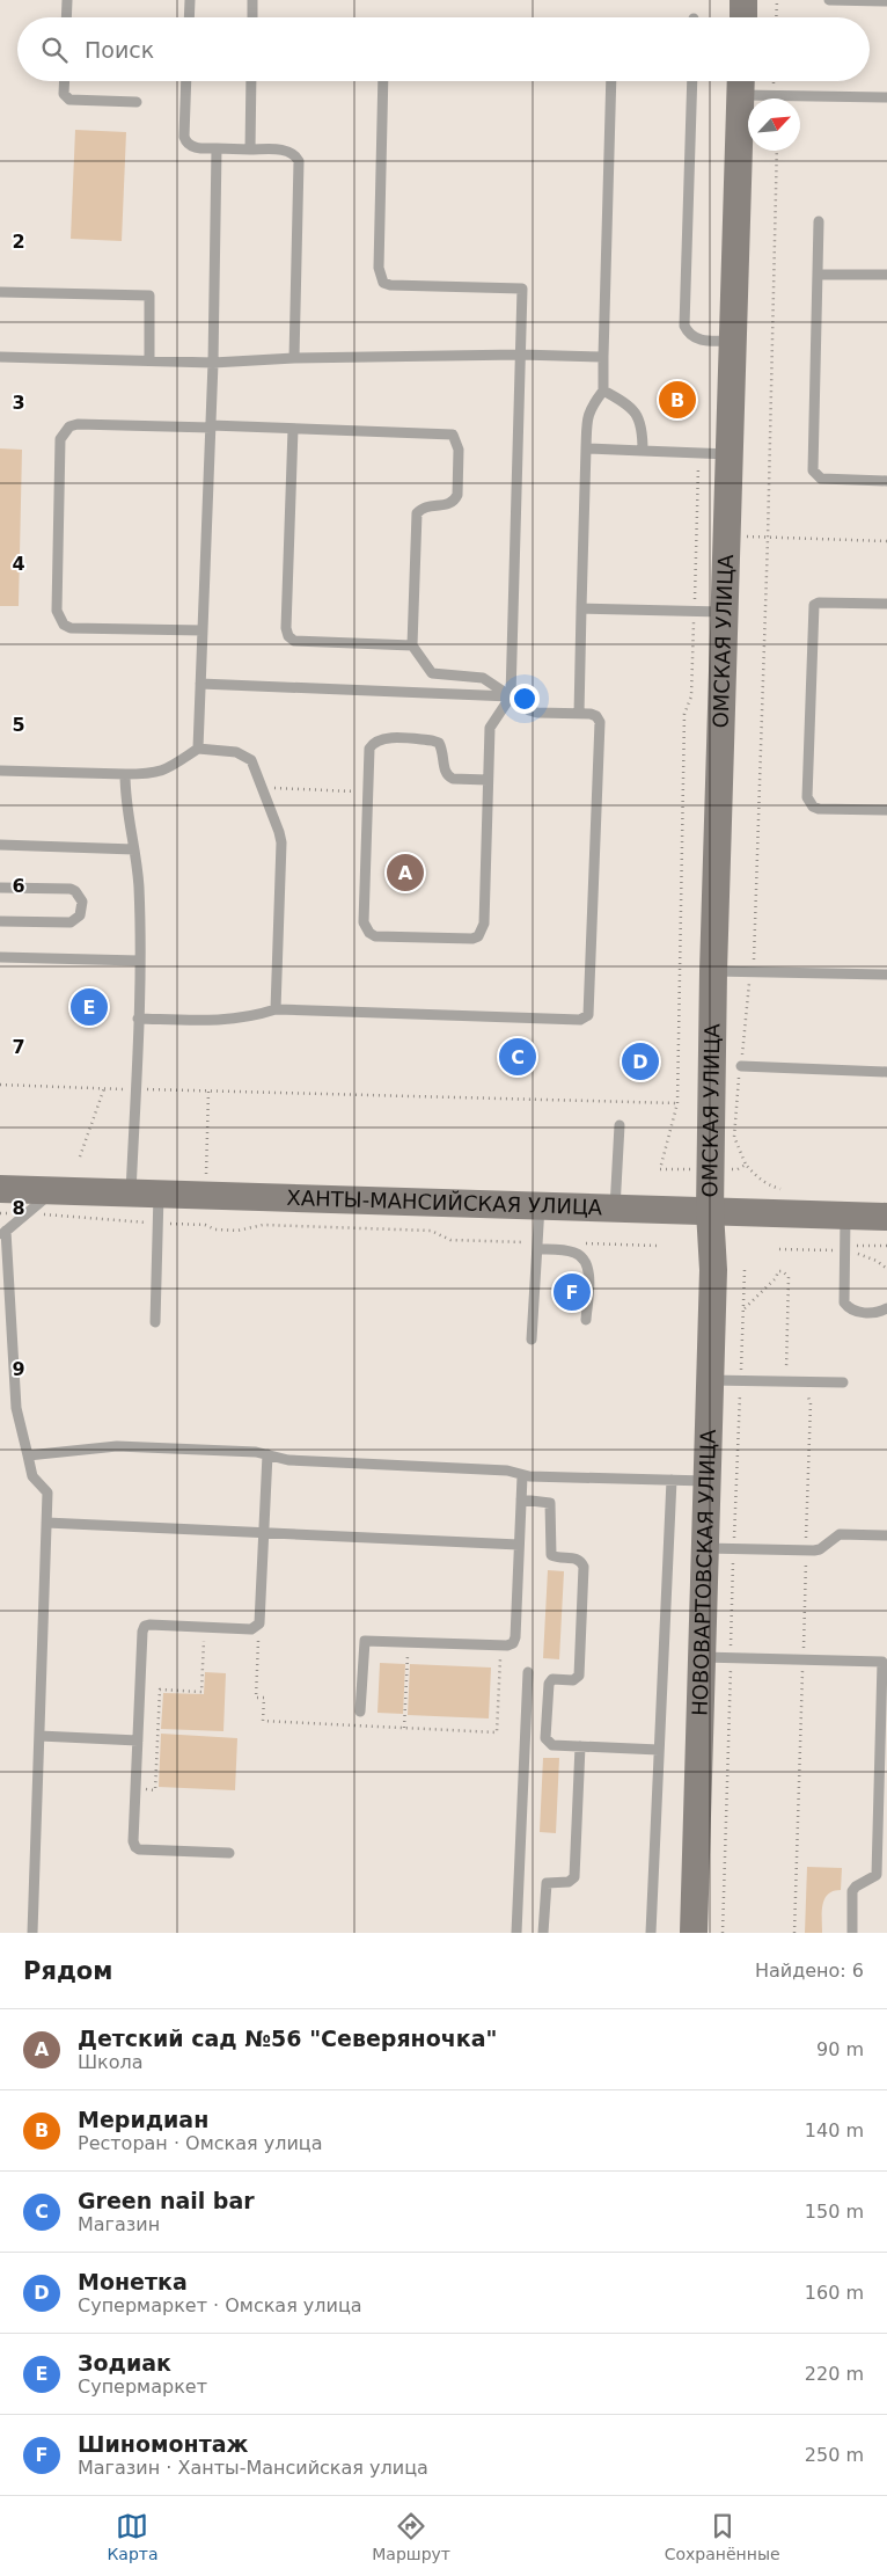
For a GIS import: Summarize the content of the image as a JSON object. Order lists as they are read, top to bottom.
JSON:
{
  "streets": {
    "main road": ["ОМСКАЯ УЛИЦА", "ХАНТЫ-МАНСИЙСКАЯ УЛИЦА", "НОВОВАРТОВСКАЯ УЛИЦА"]
  },
  "crossings": [
    ["ОМСКАЯ УЛИЦА", "ХАНТЫ-МАНСИЙСКАЯ УЛИЦА"],
    ["ОМСКАЯ УЛИЦА", "НОВОВАРТОВСКАЯ УЛИЦА"],
    ["ХАНТЫ-МАНСИЙСКАЯ УЛИЦА", "НОВОВАРТОВСКАЯ УЛИЦА"]
  ],
  "north": "top right",
  "page": {
    "search": "Поиск",
    "pins": [
      "B",
      "A",
      "E",
      "C",
      "D",
      "F"
    ],
    "heading": ["Рядом", "Найдено: 6"],
    "list": [
      {
        "mark": "A",
        "name": "Детский сад №56 \"Северяночка\"",
        "note": "Школа",
        "value": "90 m"
      },
      {
        "mark": "B",
        "name": "Меридиан",
        "note": "Ресторан · Омская улица",
        "value": "140 m"
      },
      {
        "mark": "C",
        "name": "Green nail bar",
        "note": "Магазин",
        "value": "150 m"
      },
      {
        "mark": "D",
        "name": "Монетка",
        "note": "Супермаркет · Омская улица",
        "value": "160 m"
      },
      {
        "mark": "E",
        "name": "Зодиак",
        "note": "Супермаркет",
        "value": "220 m"
      },
      {
        "mark": "F",
        "name": "Шиномонтаж",
        "note": "Магазин · Ханты-Мансийская улица",
        "value": "250 m"
      }
    ],
    "nav": ["Карта", "Маршрут", "Сохранённые"]
  },
  "grid": {
    "rows": [
      "2",
      "3",
      "4",
      "5",
      "6",
      "7",
      "8",
      "9"
    ]
  }
}
